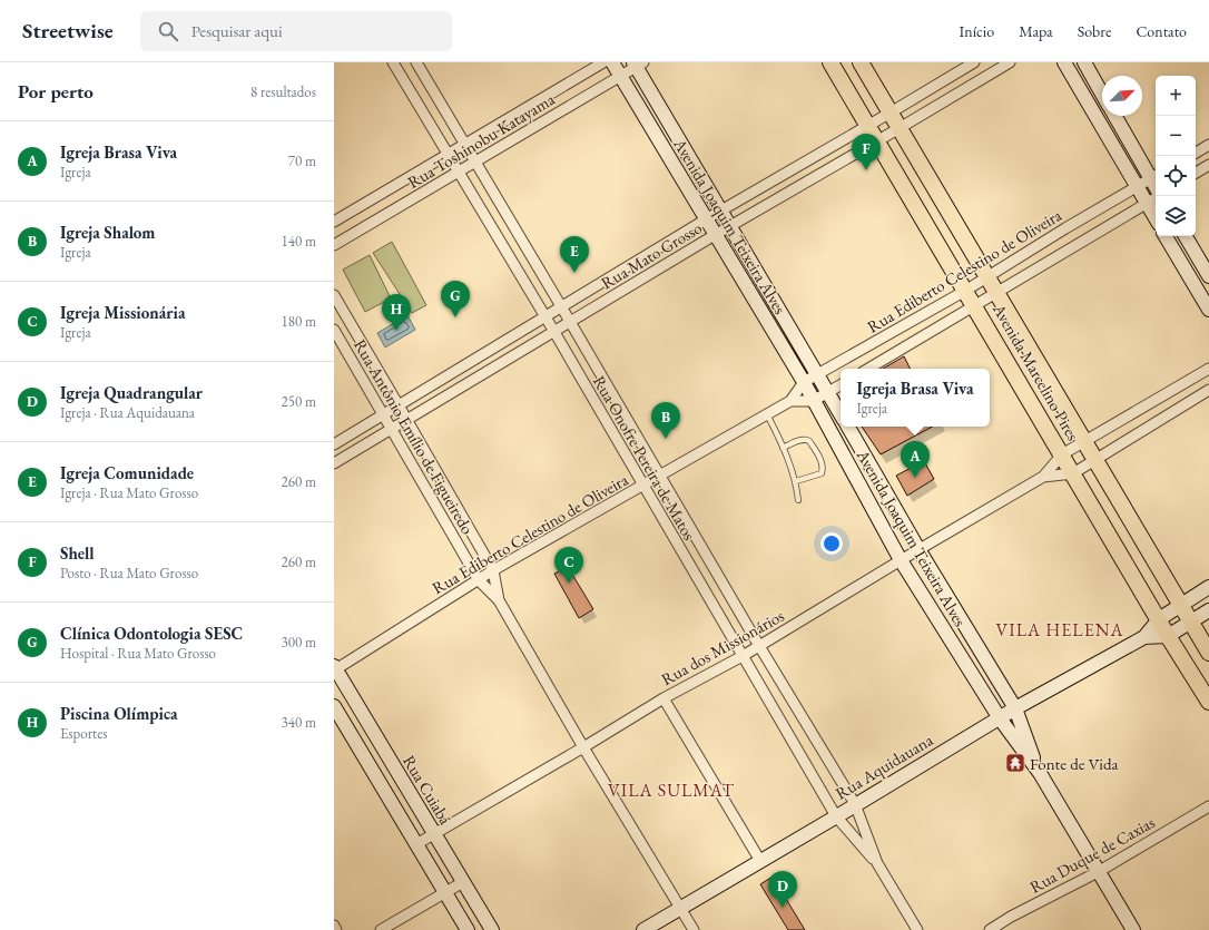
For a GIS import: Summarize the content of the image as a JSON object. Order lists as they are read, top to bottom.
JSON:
{
  "streets": {
    "main road": [
      "Avenida Joaquim Teixeira Alves",
      "Avenida Marcelino Pires",
      "Rua Aquidauana",
      "Rua Cuiabá"
    ],
    "street": [
      "Rua Toshinobu Katayama",
      "Rua Mato Grosso",
      "Rua Ediberto Celestino de Oliveira",
      "Rua Antônio Emílio de Figueiredo",
      "Rua Onofre Pereira de Matos",
      "Rua dos Missionários",
      "Rua Duque de Caxias"
    ]
  },
  "crossings": [
    ["Rua Toshinobu Katayama", "Avenida Joaquim Teixeira Alves"],
    ["Rua Toshinobu Katayama", "Rua Onofre Pereira de Matos"],
    ["Avenida Joaquim Teixeira Alves", "Rua Mato Grosso"],
    ["Avenida Joaquim Teixeira Alves", "Rua Ediberto Celestino de Oliveira"],
    ["Avenida Joaquim Teixeira Alves", "Rua dos Missionários"],
    ["Avenida Joaquim Teixeira Alves", "Rua Aquidauana"],
    ["Avenida Joaquim Teixeira Alves", "Rua Duque de Caxias"],
    ["Rua Mato Grosso", "Avenida Marcelino Pires"],
    ["Rua Mato Grosso", "Rua Antônio Emílio de Figueiredo"],
    ["Rua Mato Grosso", "Rua Onofre Pereira de Matos"],
    ["Rua Ediberto Celestino de Oliveira", "Avenida Marcelino Pires"],
    ["Rua Ediberto Celestino de Oliveira", "Rua Antônio Emílio de Figueiredo"],
    ["Rua Ediberto Celestino de Oliveira", "Rua Onofre Pereira de Matos"],
    ["Rua Ediberto Celestino de Oliveira", "Rua Cuiabá"],
    ["Avenida Marcelino Pires", "Rua dos Missionários"],
    ["Avenida Marcelino Pires", "Rua Aquidauana"],
    ["Rua Antônio Emílio de Figueiredo", "Rua dos Missionários"],
    ["Rua Antônio Emílio de Figueiredo", "Rua Aquidauana"],
    ["Rua Onofre Pereira de Matos", "Rua dos Missionários"],
    ["Rua Onofre Pereira de Matos", "Rua Aquidauana"],
    ["Rua dos Missionários", "Rua Cuiabá"]
  ],
  "districts": ["VILA HELENA", "VILA SULMAT"],
  "places": {
    "temple": ["Fonte de Vida"]
  },
  "north": "top right",
  "page": {
    "header": "Streetwise",
    "search": "Pesquisar aqui",
    "nav": [
      "Início",
      "Mapa",
      "Sobre",
      "Contato"
    ],
    "heading": ["Por perto", "8 resultados"],
    "map_buttons": ["+", "−"],
    "list": [
      {
        "mark": "A",
        "name": "Igreja Brasa Viva",
        "note": "Igreja",
        "value": "70 m"
      },
      {
        "mark": "B",
        "name": "Igreja Shalom",
        "note": "Igreja",
        "value": "140 m"
      },
      {
        "mark": "C",
        "name": "Igreja Missionária",
        "note": "Igreja",
        "value": "180 m"
      },
      {
        "mark": "D",
        "name": "Igreja Quadrangular",
        "note": "Igreja · Rua Aquidauana",
        "value": "250 m"
      },
      {
        "mark": "E",
        "name": "Igreja Comunidade",
        "note": "Igreja · Rua Mato Grosso",
        "value": "260 m"
      },
      {
        "mark": "F",
        "name": "Shell",
        "note": "Posto · Rua Mato Grosso",
        "value": "260 m"
      },
      {
        "mark": "G",
        "name": "Clínica Odontologia SESC",
        "note": "Hospital · Rua Mato Grosso",
        "value": "300 m"
      },
      {
        "mark": "H",
        "name": "Piscina Olímpica",
        "note": "Esportes",
        "value": "340 m"
      }
    ],
    "pins": [
      "F",
      "E",
      "G",
      "H",
      "B",
      "A",
      "C",
      "D"
    ],
    "popup": ["Igreja Brasa Viva", "Igreja"]
  }
}
